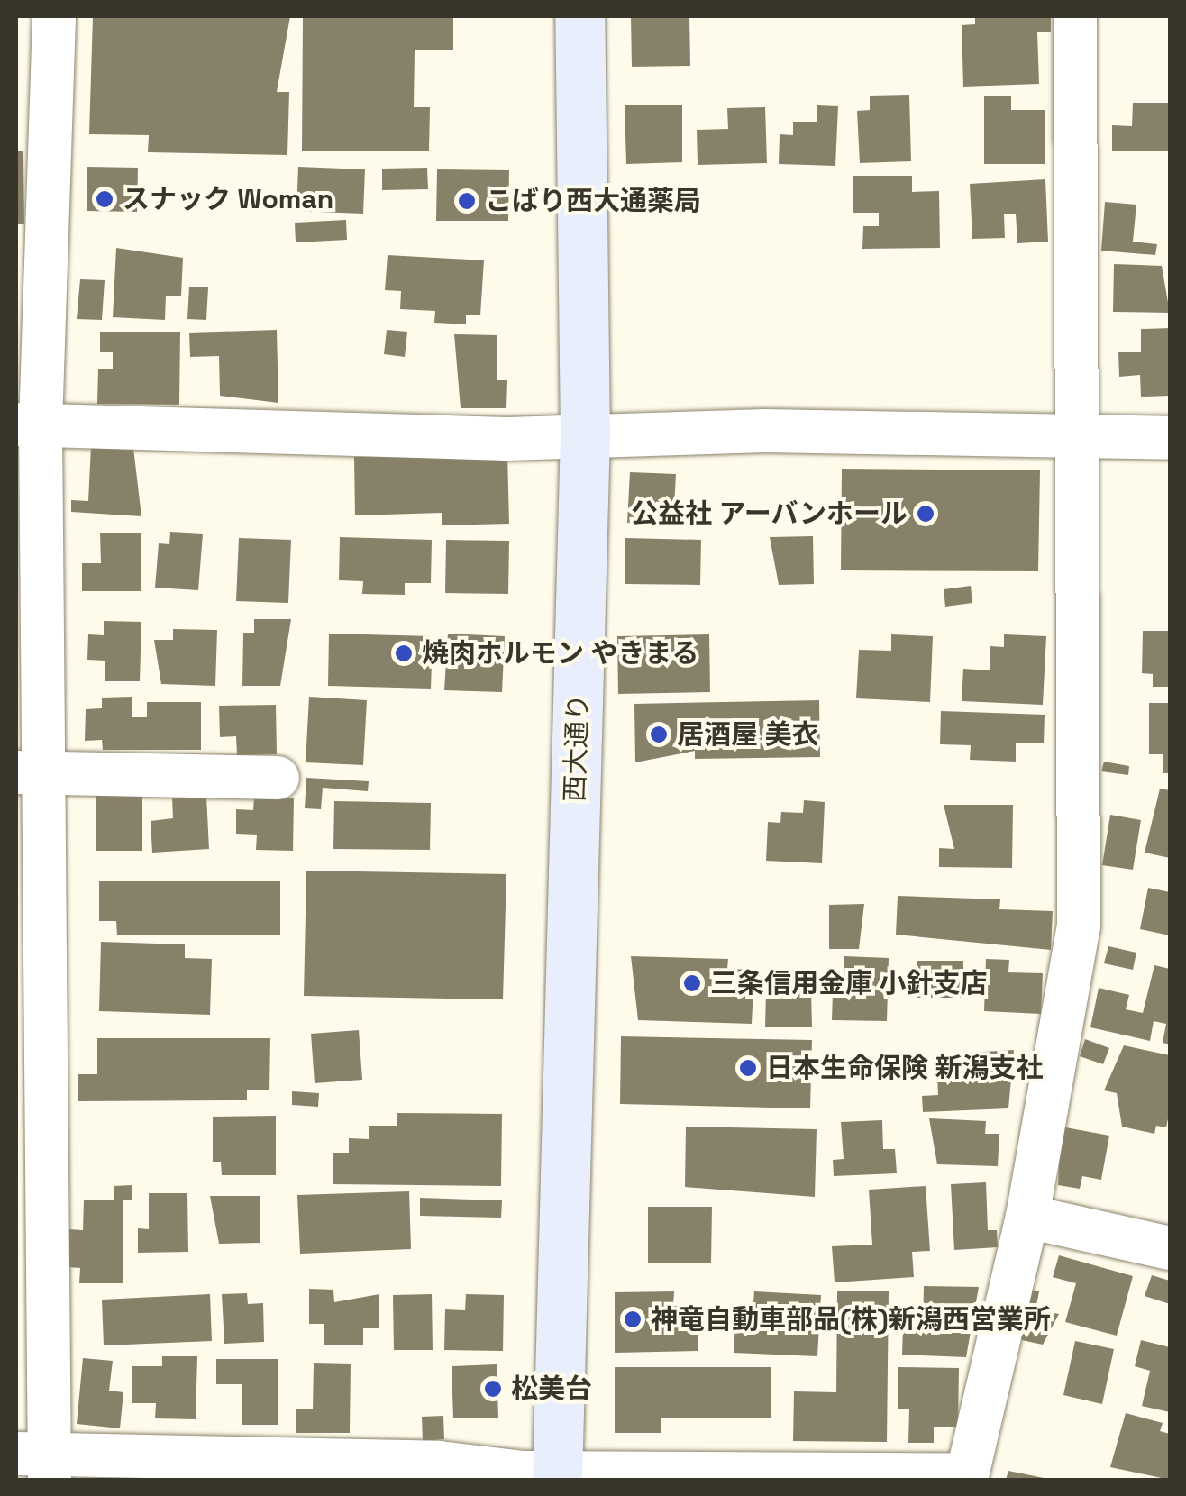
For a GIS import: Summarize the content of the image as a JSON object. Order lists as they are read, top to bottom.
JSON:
{
  "streets": {
    "street": ["西大通り"]
  },
  "places": [
    "スナック Woman",
    "こばり西大通薬局",
    "公益社 アーバンホール",
    "焼肉ホルモン やきまる",
    "居酒屋 美衣",
    "三条信用金庫 小針支店",
    "日本生命保険 新潟支社",
    "神竜自動車部品(株)新潟西営業所",
    "松美台"
  ]
}
